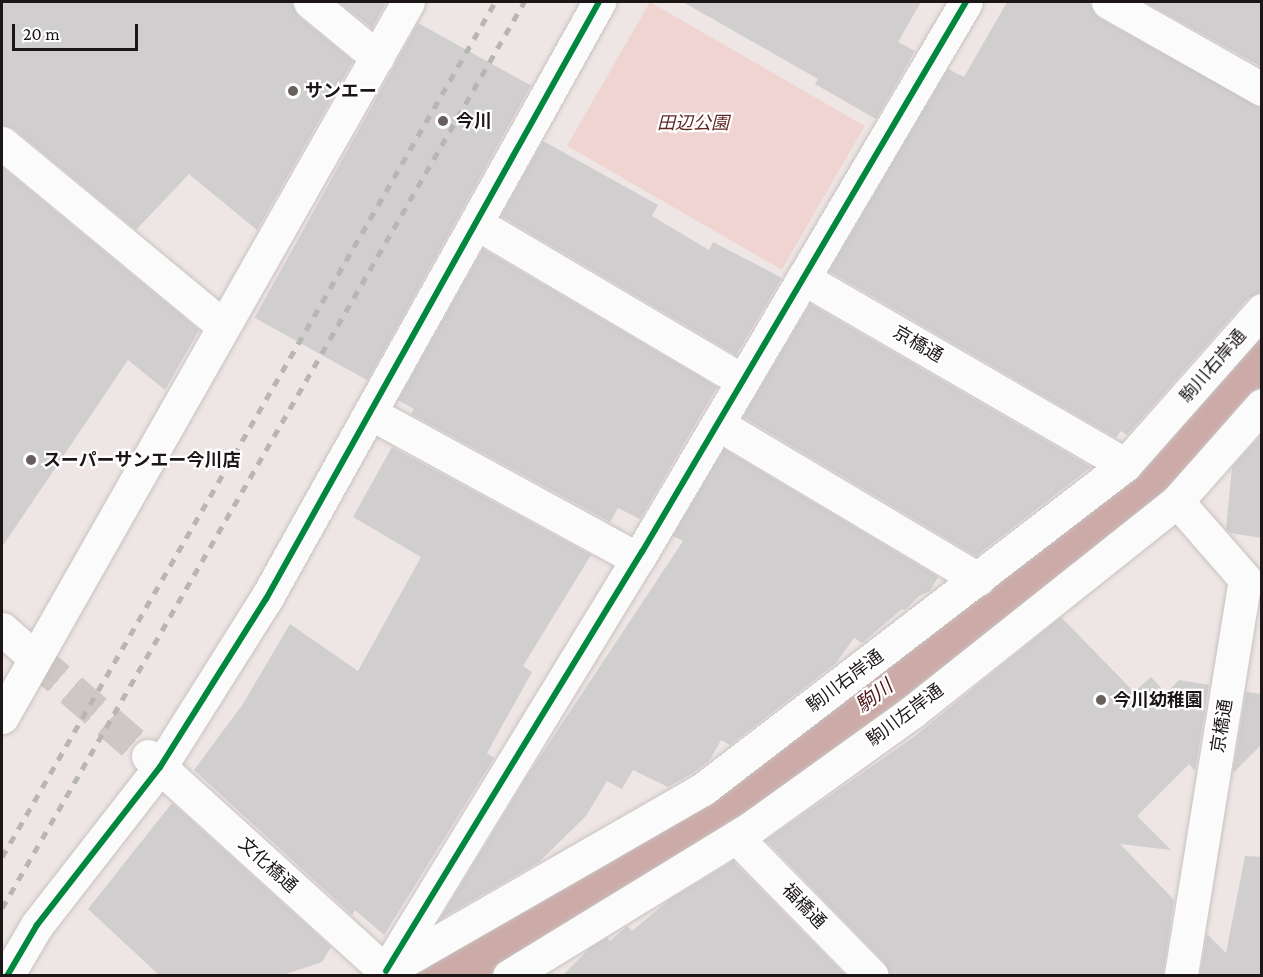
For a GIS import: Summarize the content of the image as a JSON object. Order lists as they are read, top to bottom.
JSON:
{
  "streets": {
    "street": [
      "京橋通",
      "駒川右岸通",
      "駒川左岸通",
      "文化橋通",
      "福橋通"
    ]
  },
  "crossings": [
    ["京橋通", "駒川右岸通"],
    ["京橋通", "駒川左岸通"],
    ["駒川右岸通", "文化橋通"],
    ["駒川左岸通", "福橋通"]
  ],
  "water": ["駒川"],
  "parks": ["田辺公園"],
  "places": [
    "サンエー",
    "今川",
    "スーパーサンエー今川店",
    "今川幼稚園"
  ],
  "scale_bar": "20 m"
}
